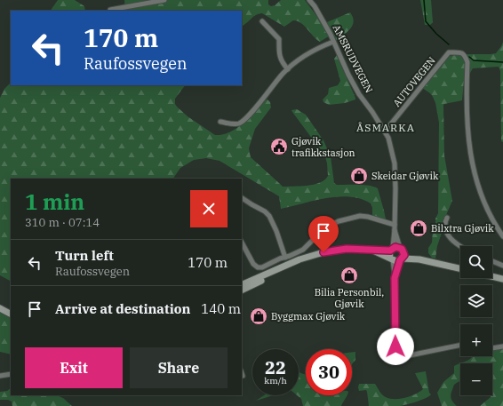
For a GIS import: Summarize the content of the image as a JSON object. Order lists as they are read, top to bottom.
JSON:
{
  "streets": {
    "street": ["AMSRUDVEGEN", "AUTOVEGEN"]
  },
  "crossings": [
    ["AMSRUDVEGEN", "AUTOVEGEN"]
  ],
  "districts": ["ÅSMARKA"],
  "places": {
    "public building": ["Gjøvik trafikkstasjon"],
    "shop": [
      "Skeidar Gjøvik",
      "Bilxtra Gjøvik",
      "Bilia Personbil, Gjøvik",
      "Byggmax Gjøvik"
    ]
  },
  "page": {
    "turn": ["170 m", "Raufossvegen"],
    "heading": ["1 min", "310 m · 07:14"],
    "list": [
      {
        "name": "Turn left",
        "note": "Raufossvegen",
        "value": "170 m"
      },
      {
        "name": "Arrive at destination",
        "value": "140 m"
      }
    ],
    "map_buttons": ["+", "−"],
    "buttons": ["Exit", "Share"],
    "speed": "22 km/h",
    "limit": "30"
  }
}
